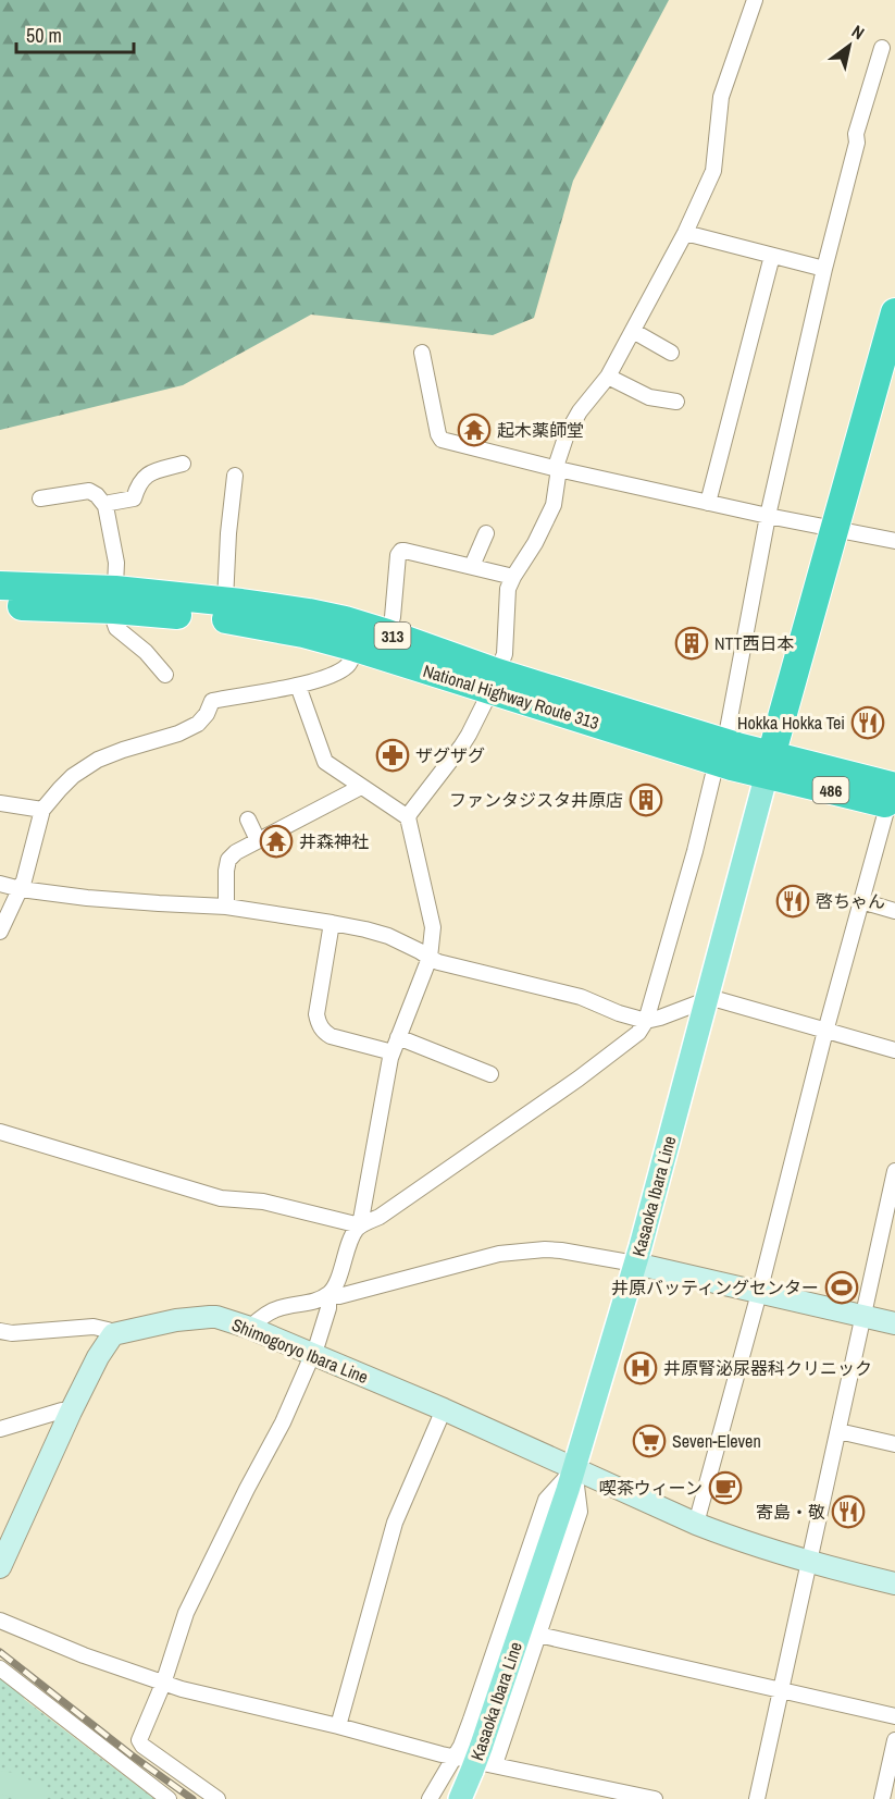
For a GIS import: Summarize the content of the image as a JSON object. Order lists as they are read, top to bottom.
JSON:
{
  "streets": {
    "highway": ["313", "National Highway Route 313", "486"],
    "main road": ["Kasaoka Ibara Line", "Shimogoryo Ibara Line"]
  },
  "crossings": [
    ["National Highway Route 313", "486"],
    ["National Highway Route 313", "Kasaoka Ibara Line"],
    ["486", "Kasaoka Ibara Line"],
    ["Kasaoka Ibara Line", "Shimogoryo Ibara Line"]
  ],
  "places": {
    "temple": ["起木薬師堂", "井森神社"],
    "building": ["NTT西日本", "ファンタジスタ井原店"],
    "restaurant": ["Hokka Hokka Tei", "啓ちゃん", "寄島・敬"],
    "pharmacy": ["ザグザグ"],
    "sports": ["井原バッティングセンター"],
    "hospital": ["井原腎泌尿器科クリニック"],
    "supermarket": ["Seven-Eleven"],
    "cafe": ["喫茶ウィーン"]
  },
  "scale_bar": "50 m",
  "north": "top right"
}
